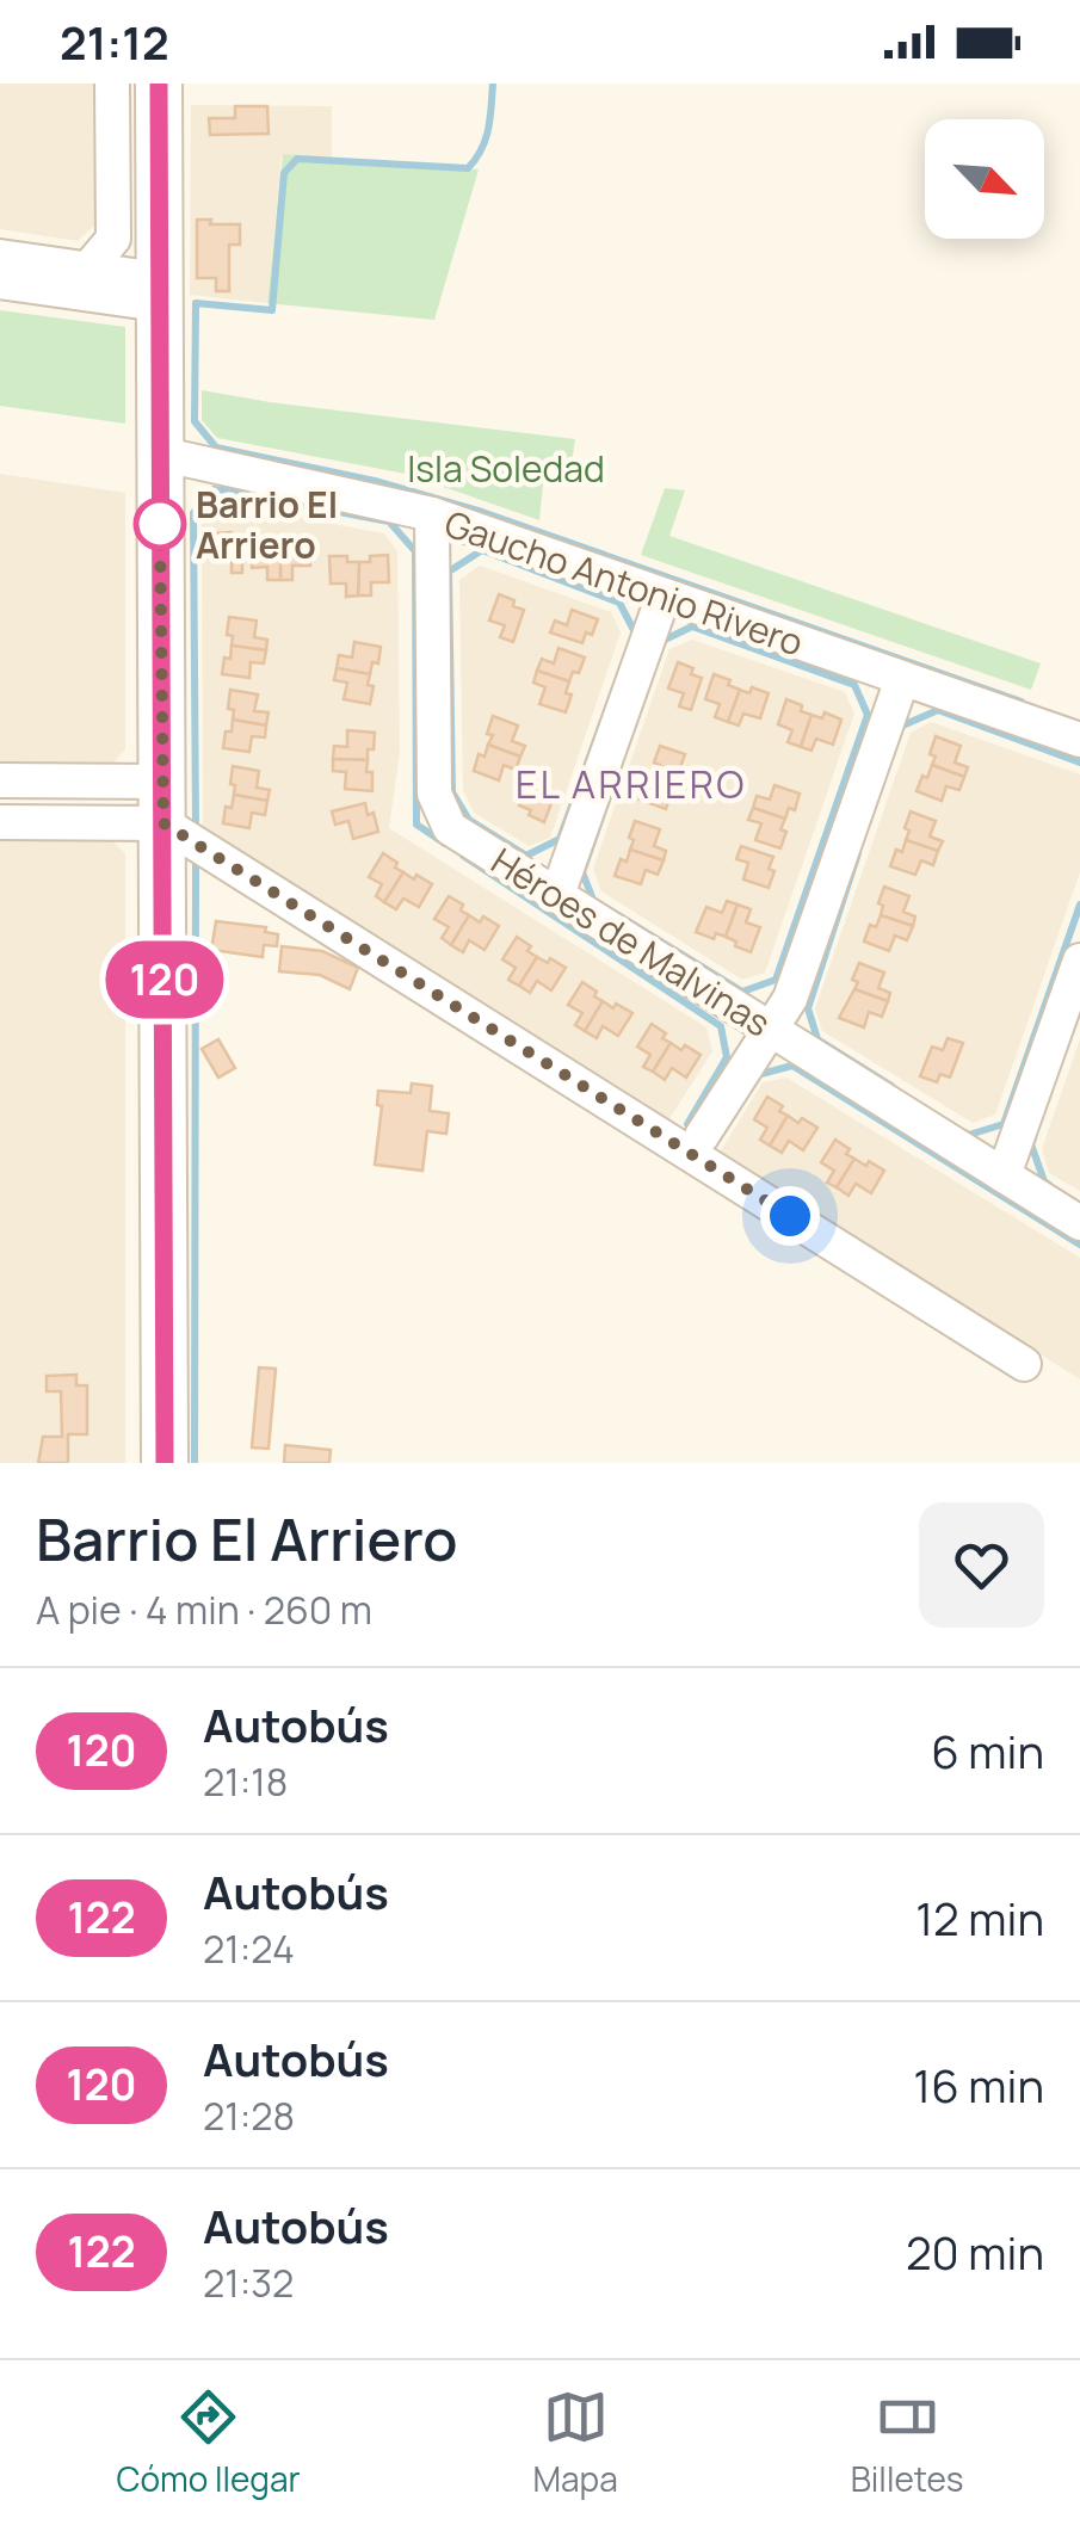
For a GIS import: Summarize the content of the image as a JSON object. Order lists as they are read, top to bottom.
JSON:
{
  "streets": {
    "street": ["Gaucho Antonio Rivero", "Héroes de Malvinas"]
  },
  "crossings": [
    ["Gaucho Antonio Rivero", "Héroes de Malvinas"]
  ],
  "districts": ["EL ARRIERO"],
  "parks": ["Isla Soledad"],
  "places": ["Barrio El Arriero"],
  "lines": ["bus line 120"],
  "north": "bottom right",
  "page": {
    "status": "21:12",
    "on_map": "120",
    "heading": ["Barrio El Arriero", "A pie · 4 min · 260 m"],
    "list": [
      {
        "mark": "120",
        "name": "Autobús",
        "note": "21:18",
        "value": "6 min"
      },
      {
        "mark": "122",
        "name": "Autobús",
        "note": "21:24",
        "value": "12 min"
      },
      {
        "mark": "120",
        "name": "Autobús",
        "note": "21:28",
        "value": "16 min"
      },
      {
        "mark": "122",
        "name": "Autobús",
        "note": "21:32",
        "value": "20 min"
      }
    ],
    "tabs": ["Cómo llegar", "Mapa", "Billetes"]
  }
}
